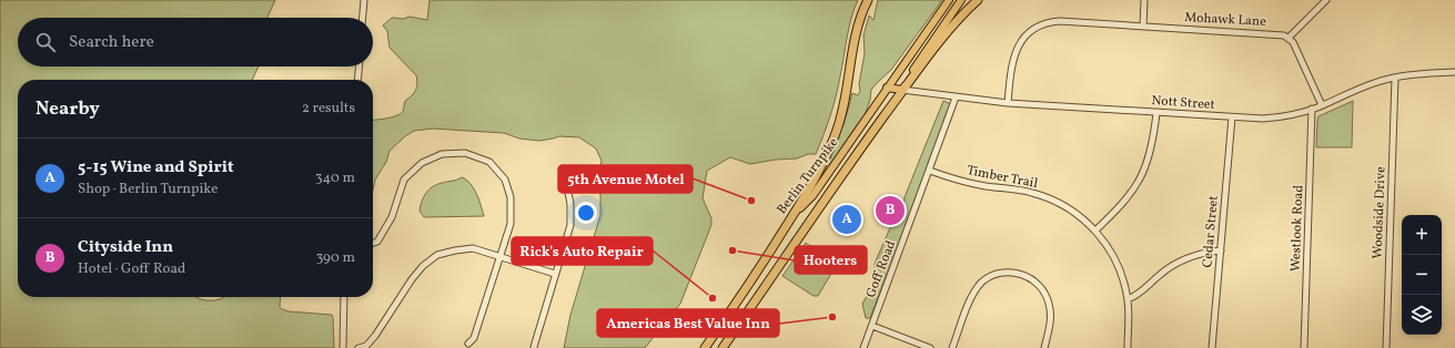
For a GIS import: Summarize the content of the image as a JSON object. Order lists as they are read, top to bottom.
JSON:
{
  "streets": {
    "highway": ["Berlin Turnpike"],
    "street": [
      "Mohawk Lane",
      "Nott Street",
      "Timber Trail",
      "Woodside Drive",
      "Westlook Road",
      "Cedar Street",
      "Goff Road"
    ]
  },
  "crossings": [
    ["Mohawk Lane", "Nott Street"],
    ["Nott Street", "Berlin Turnpike"],
    ["Nott Street", "Woodside Drive"],
    ["Nott Street", "Westlook Road"],
    ["Nott Street", "Cedar Street"],
    ["Nott Street", "Goff Road"],
    ["Timber Trail", "Goff Road"]
  ],
  "places": [
    "5th Avenue Motel",
    "Hooters",
    "Rick's Auto Repair",
    "Americas Best Value Inn"
  ],
  "page": {
    "search": "Search here",
    "heading": ["Nearby", "2 results"],
    "list": [
      {
        "mark": "A",
        "name": "5-15 Wine and Spirit",
        "note": "Shop · Berlin Turnpike",
        "value": "340 m"
      },
      {
        "mark": "B",
        "name": "Cityside Inn",
        "note": "Hotel · Goff Road",
        "value": "390 m"
      }
    ],
    "pins": ["B", "A"],
    "map_buttons": ["+", "−"]
  }
}
